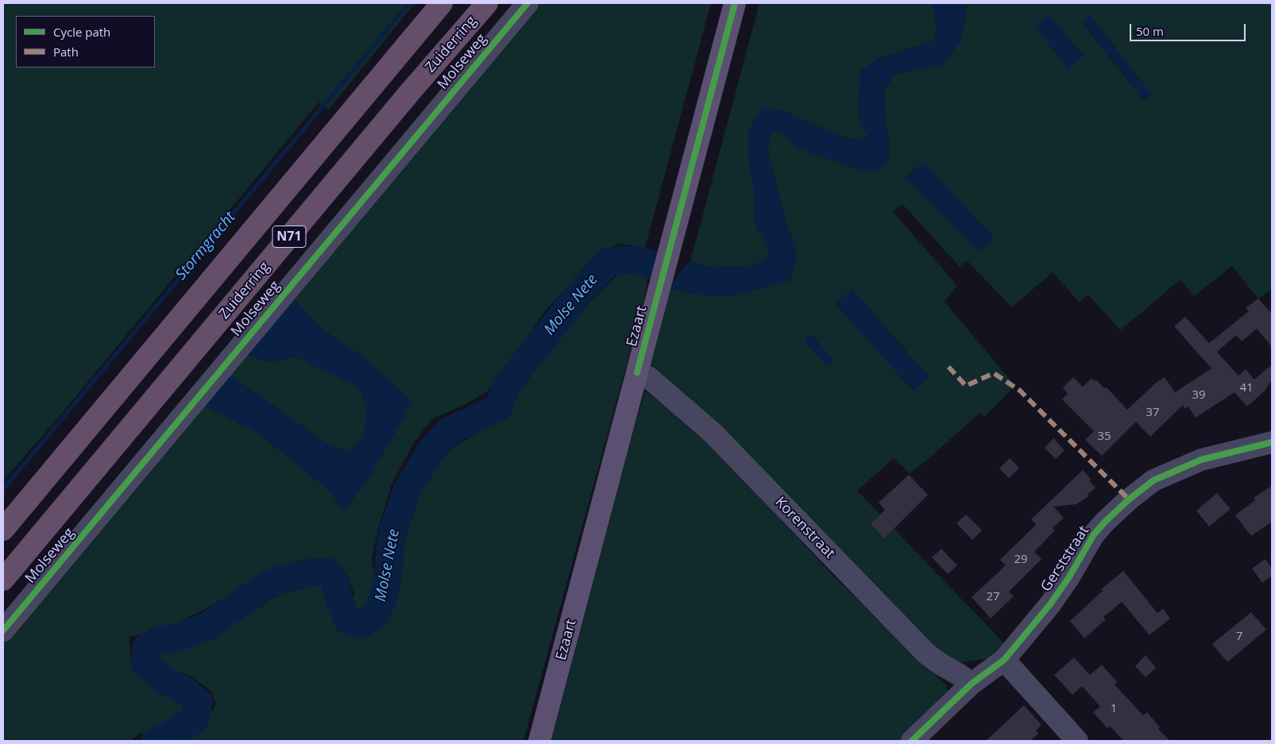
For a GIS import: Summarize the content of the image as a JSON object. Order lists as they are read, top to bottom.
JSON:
{
  "streets": {
    "highway": ["Zuiderring", "N71"],
    "main road": ["Ezaart"],
    "street": ["Molseweg", "Korenstraat", "Gerststraat"]
  },
  "crossings": [
    ["Ezaart", "Korenstraat"],
    ["Korenstraat", "Gerststraat"]
  ],
  "water": ["Stormgracht", "Molse Nete"],
  "house_numbers": [
    "41",
    "39",
    "37",
    "35",
    "29",
    "27",
    "7",
    "1"
  ],
  "legend": ["Cycle path", "Path"],
  "scale_bar": "50 m"
}
